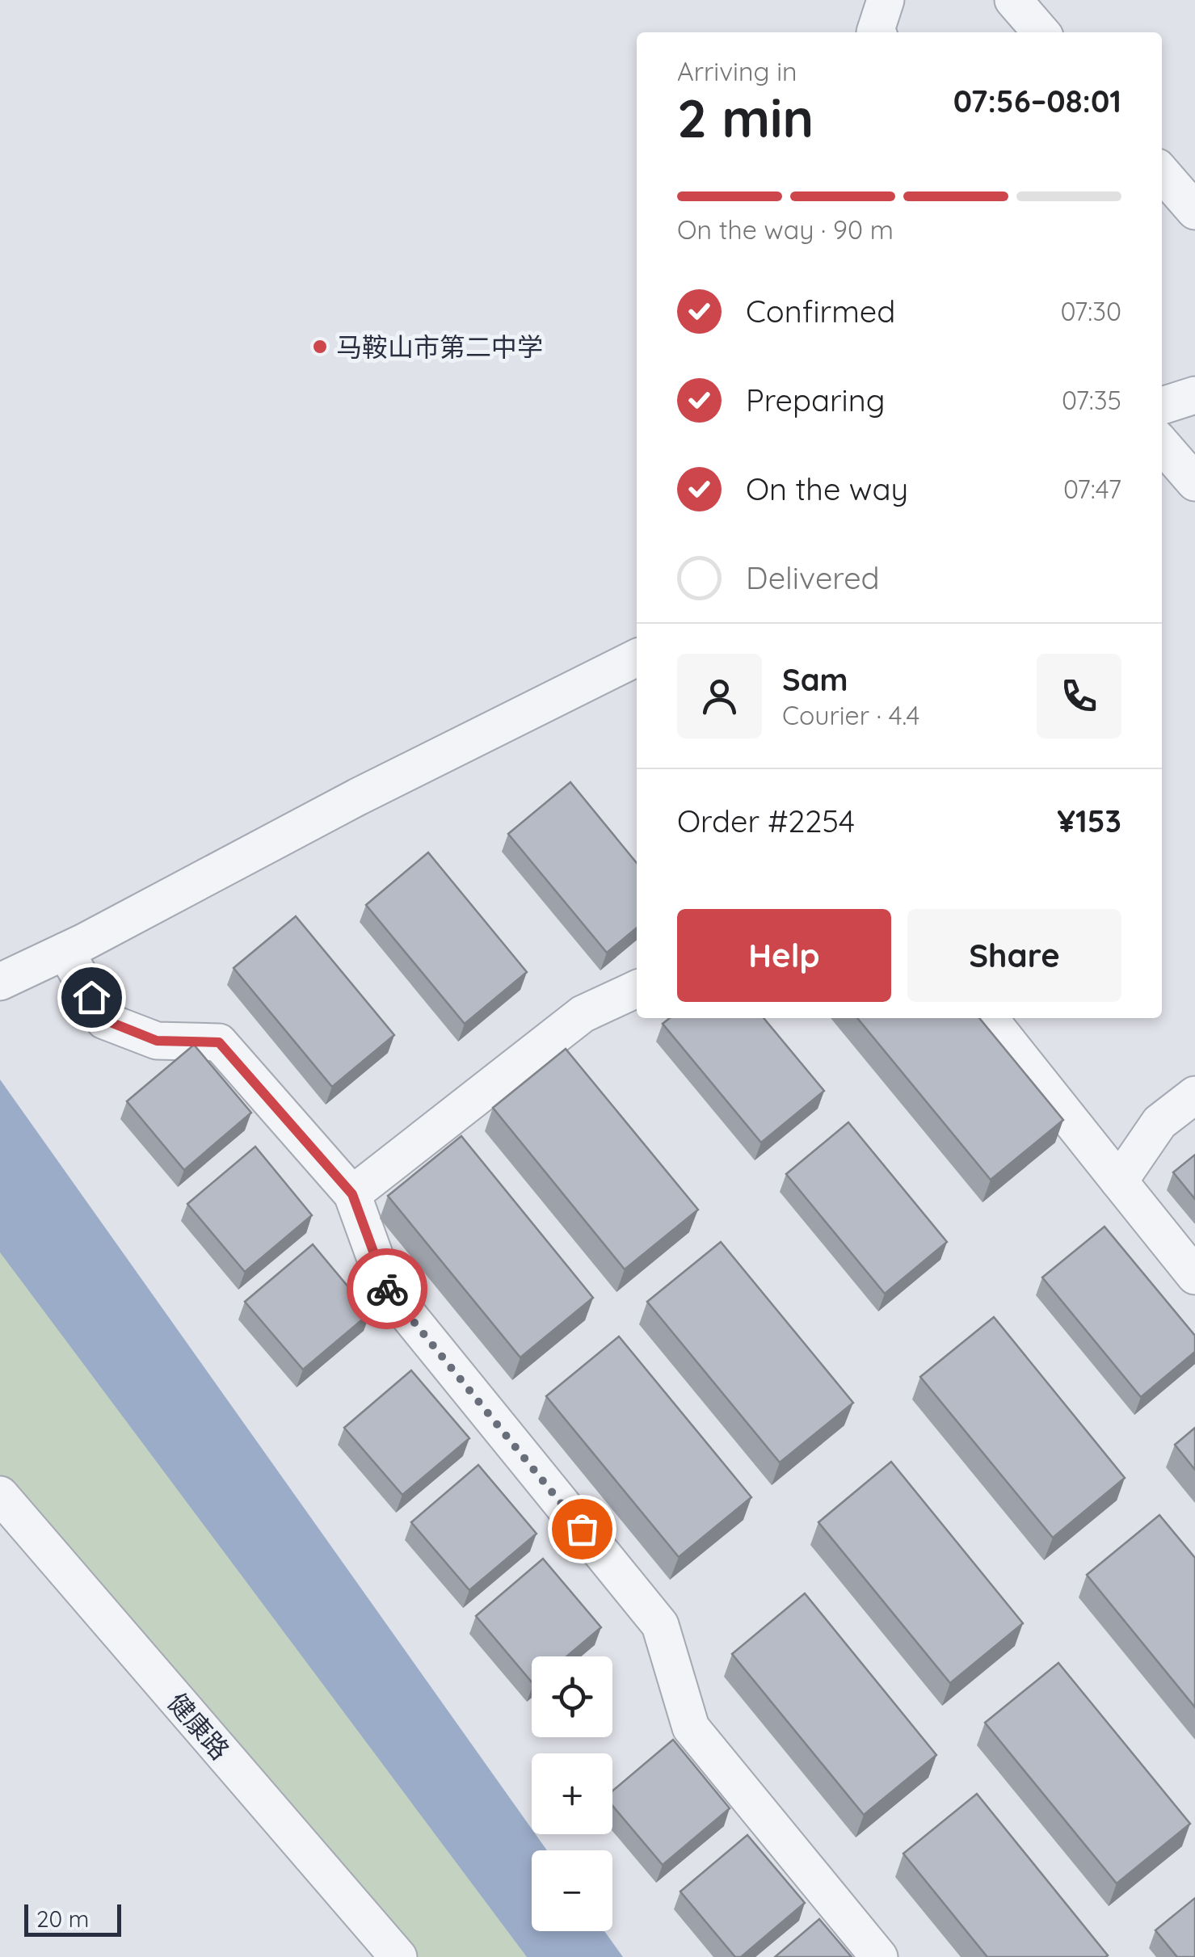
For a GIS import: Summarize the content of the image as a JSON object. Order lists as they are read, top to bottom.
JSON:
{
  "streets": {
    "street": ["健康路"]
  },
  "places": ["马鞍山市第二中学"],
  "scale_bar": "20 m",
  "page": {
    "heading": ["2 min", "Arriving in", "07:56–08:01"],
    "panel": [
      "Sam",
      "Courier · 4.4",
      "Order #2254",
      "¥153"
    ],
    "bar": "On the way · 90 m",
    "list": [
      ["Confirmed", "07:30"],
      ["Preparing", "07:35"],
      ["On the way", "07:47"],
      "Delivered"
    ],
    "buttons": ["Help", "Share"],
    "map_buttons": ["+", "−"],
    "scale": "20 m"
  }
}
